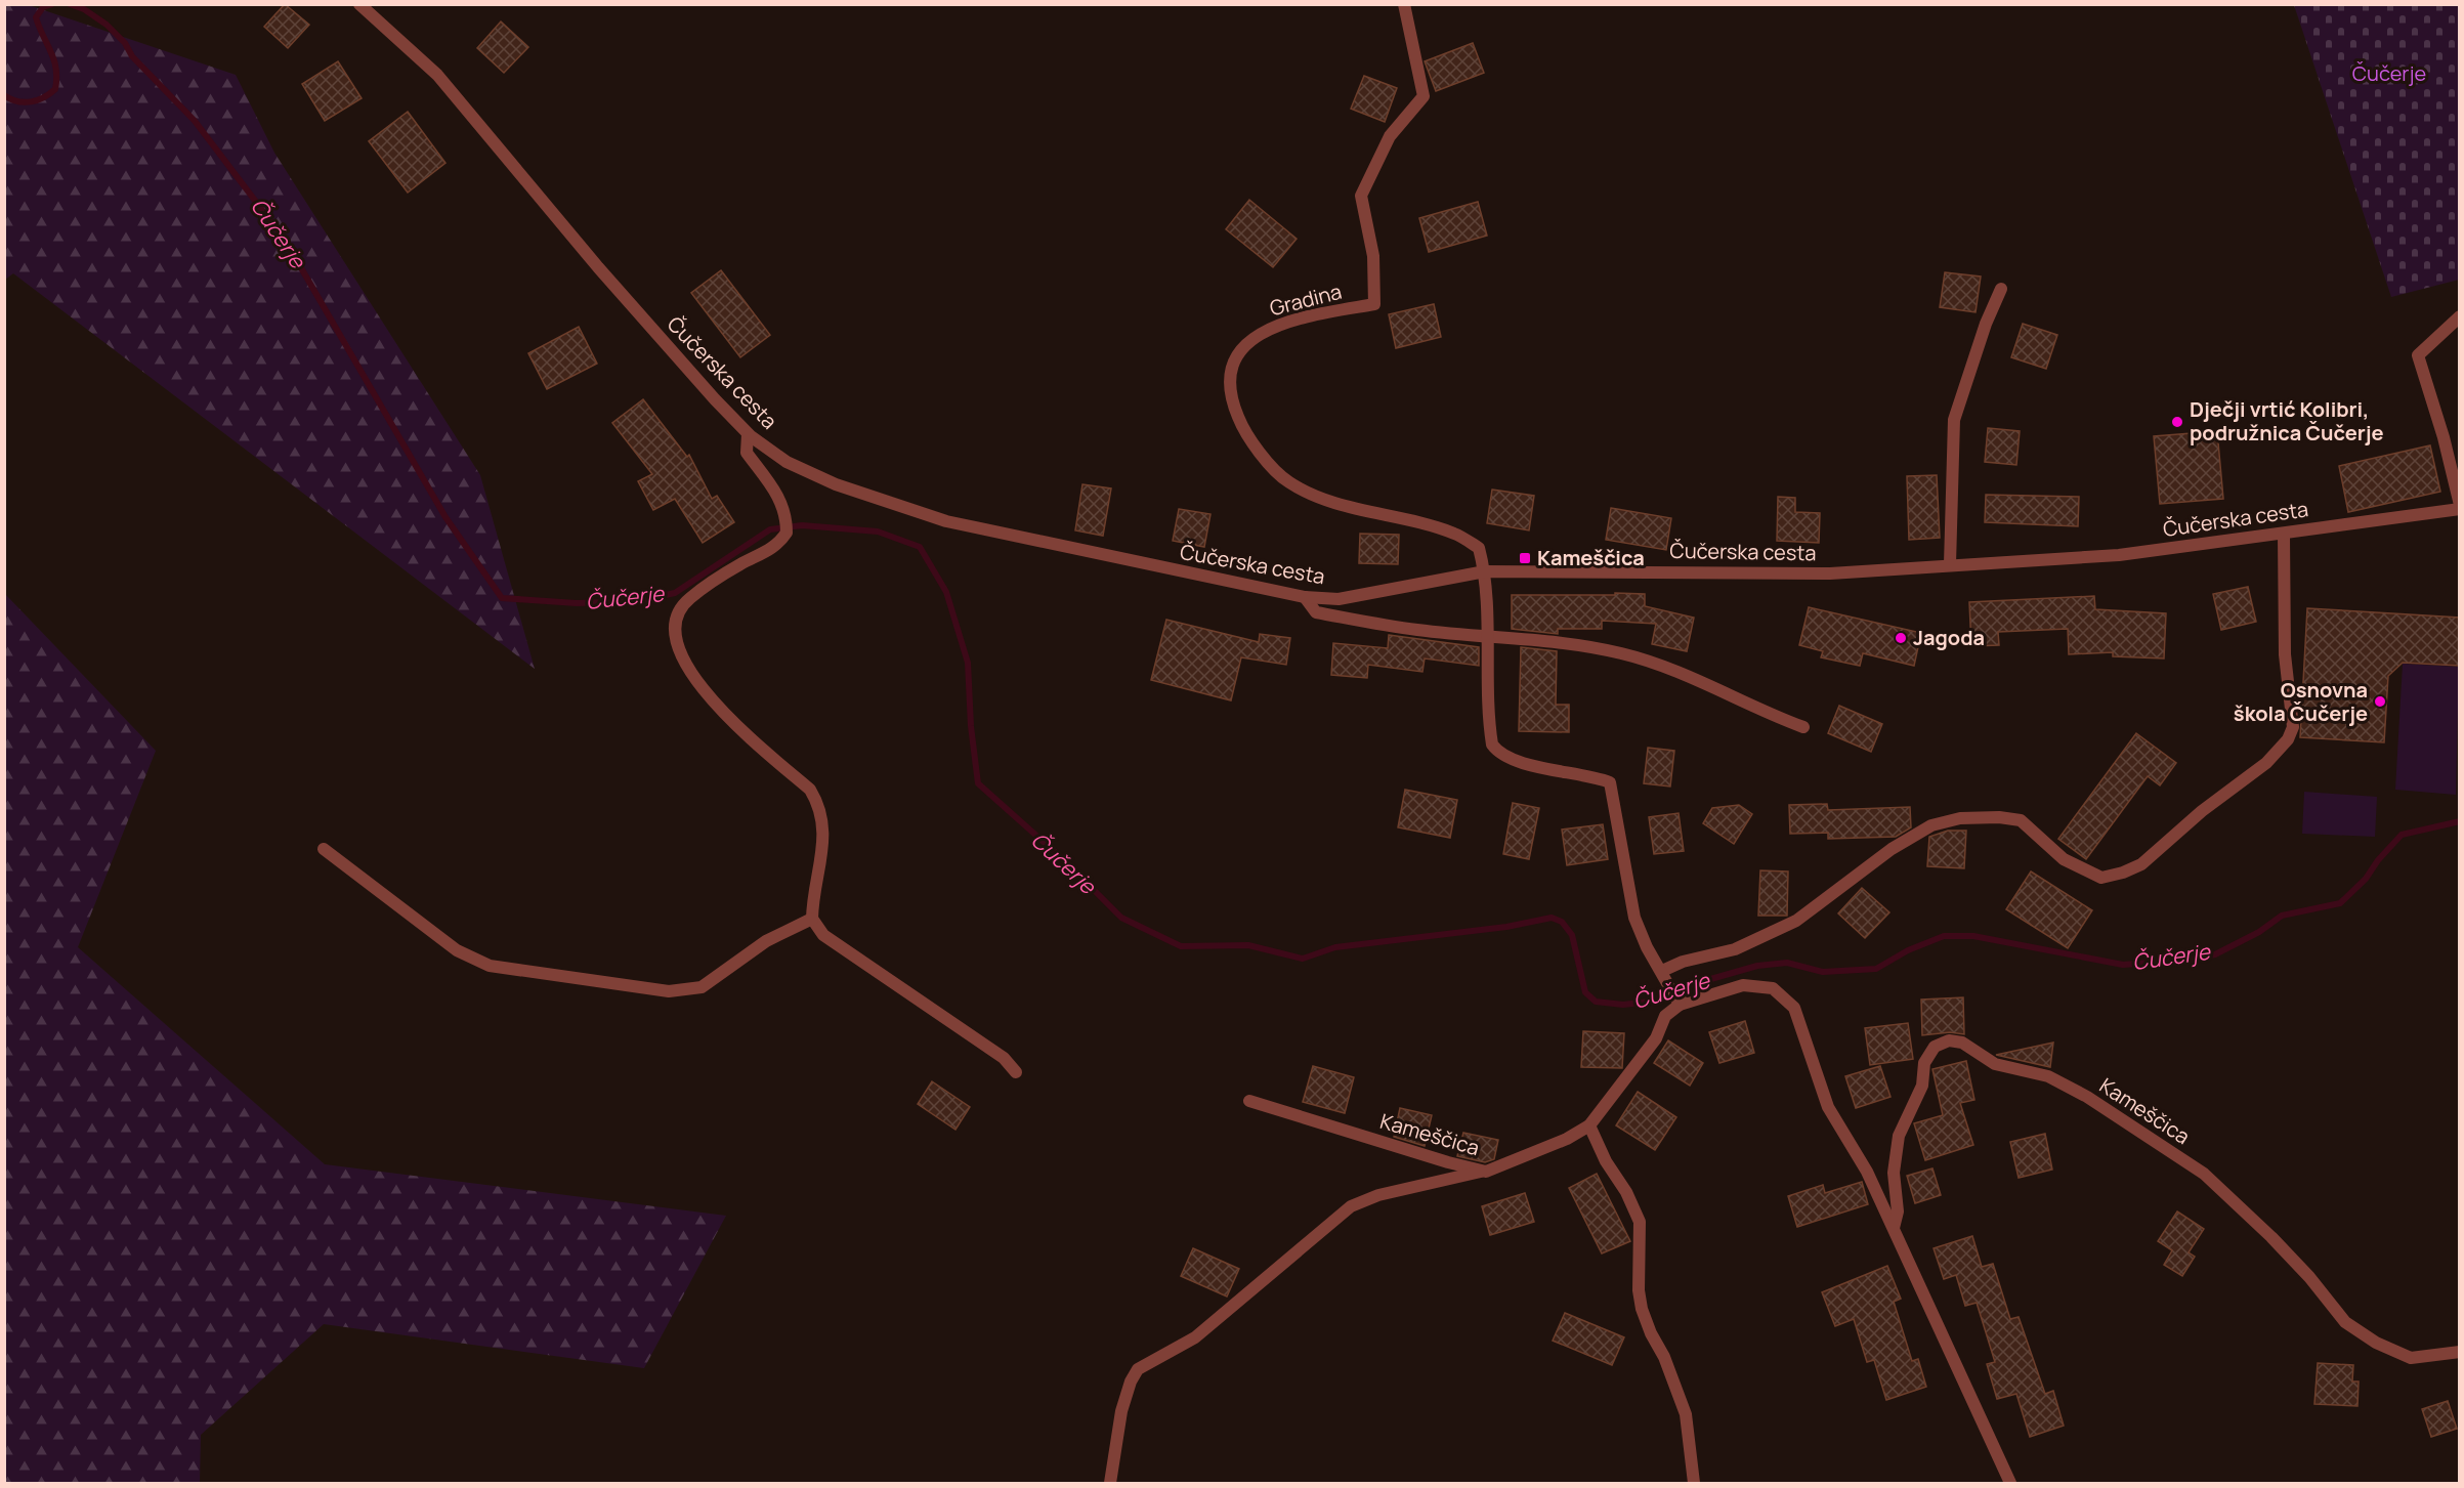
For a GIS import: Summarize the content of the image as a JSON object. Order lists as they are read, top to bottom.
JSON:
{
  "streets": {
    "street": ["Gradina", "Čučerska cesta", "Kameščica"]
  },
  "crossings": [
    ["Gradina", "Čučerska cesta"]
  ],
  "water": ["Čučerje"],
  "parks": ["Čučerje"],
  "places": {
    "other": ["Dječji vrtić Kolibri, podružnica Čučerje", "Jagoda", "Osnovna škola Čučerje"],
    "transit": ["Kameščica"]
  }
}
